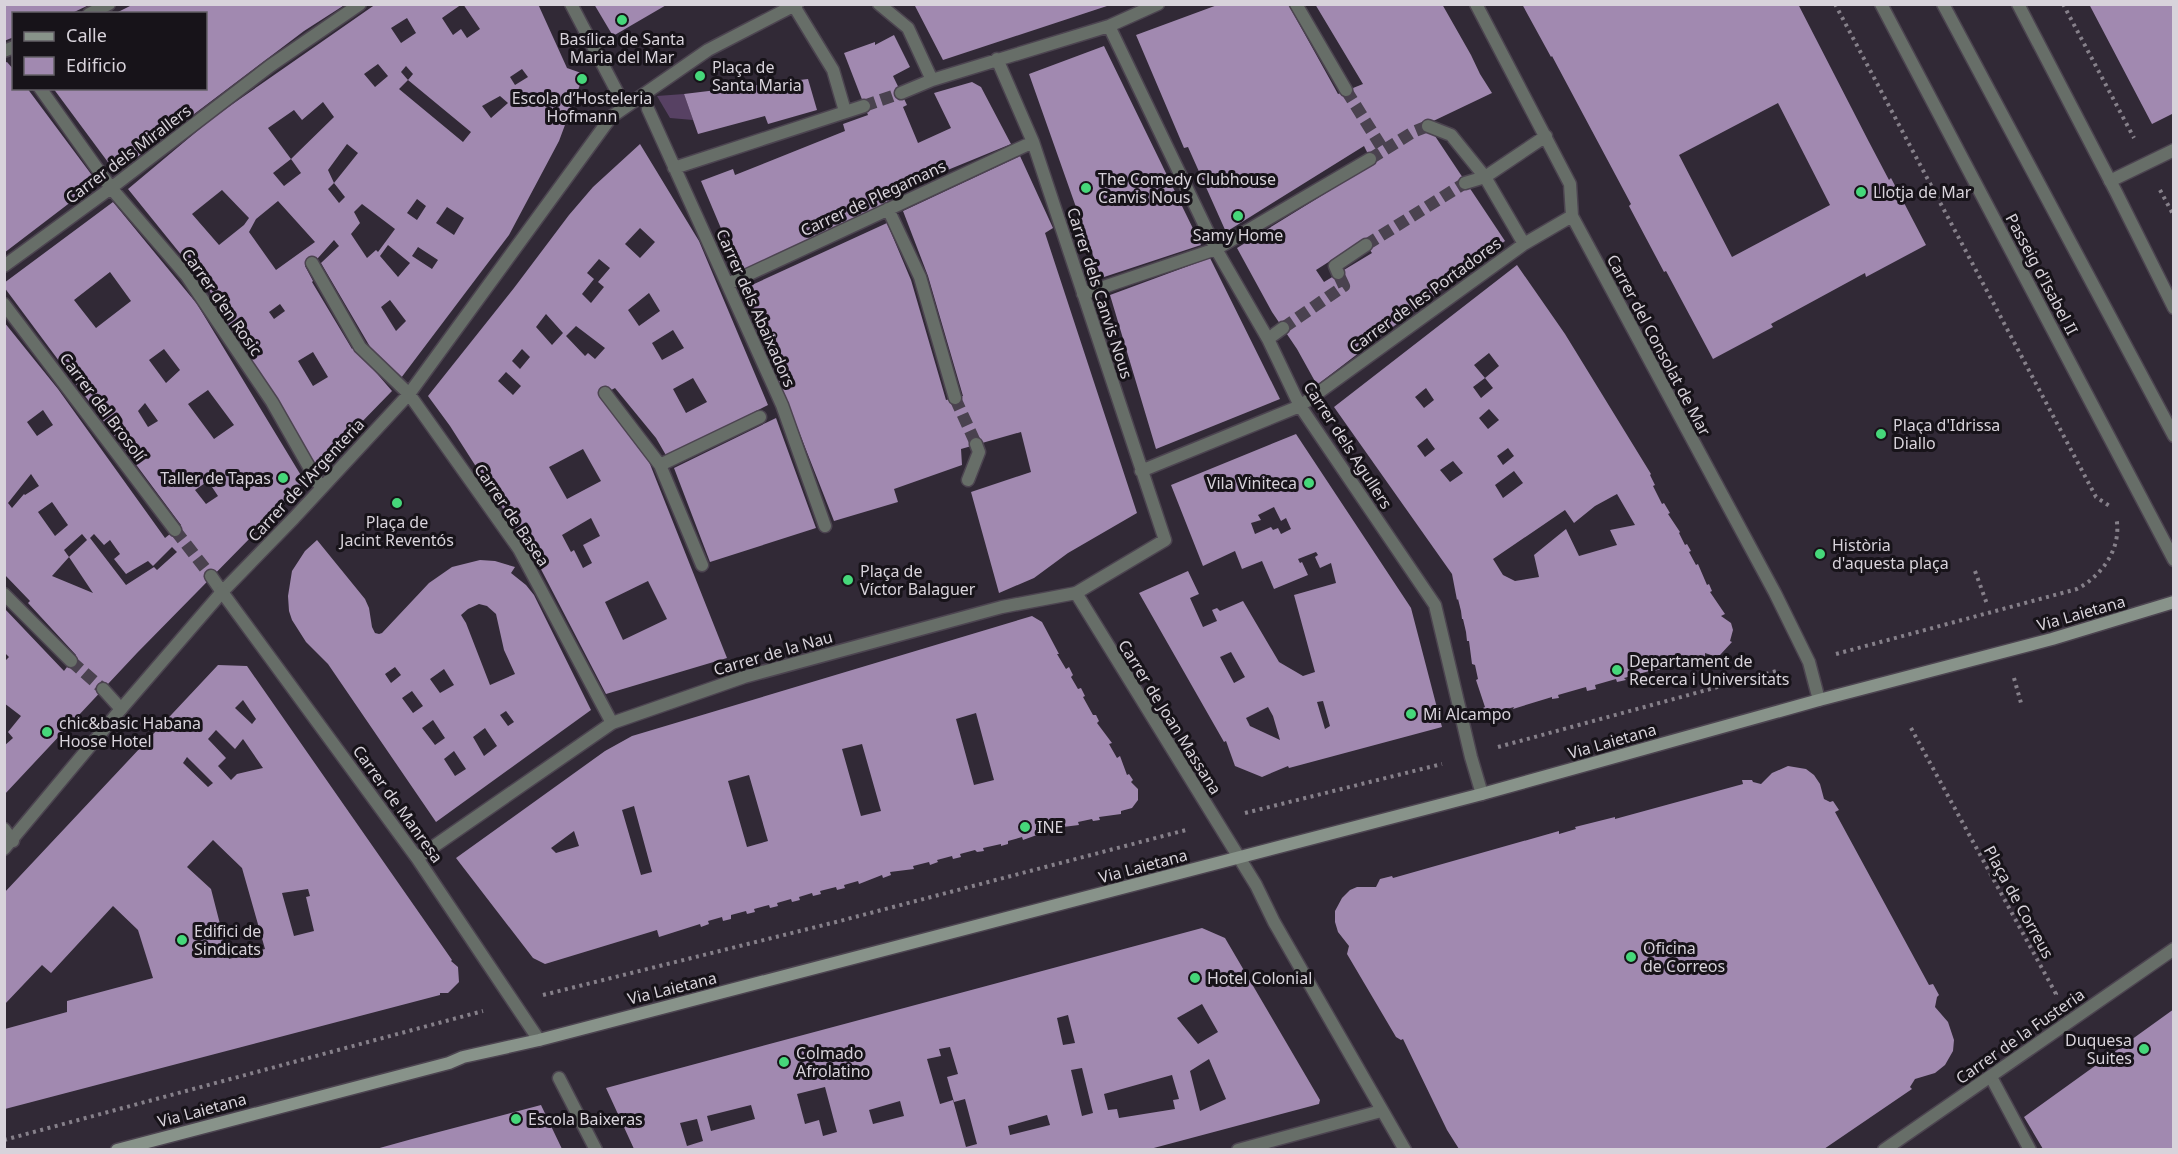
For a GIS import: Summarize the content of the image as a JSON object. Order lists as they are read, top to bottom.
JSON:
{
  "streets": {
    "main road": ["Via Laietana"],
    "street": [
      "Carrer dels Mirallers",
      "Carrer de Plegamans",
      "Passeig d'Isabel II",
      "Carrer dels Canvis Nous",
      "Carrer de les Portadores",
      "Carrer d'en Rosic",
      "Carrer dels Abaixadors",
      "Carrer del Consolat de Mar",
      "Carrer del Brosolí",
      "Carrer dels Agullers",
      "Carrer de l'Argenteria",
      "Carrer de Basea",
      "Carrer de la Nau",
      "Carrer de Joan Massana",
      "Carrer de Manresa",
      "Carrer de la Fusteria"
    ],
    "path": ["Plaça de Correus"]
  },
  "crossings": [
    ["Carrer dels Mirallers", "Carrer d'en Rosic"],
    ["Carrer de Plegamans", "Carrer dels Canvis Nous"],
    ["Carrer de Plegamans", "Carrer dels Abaixadors"],
    ["Carrer dels Canvis Nous", "Carrer de les Portadores"],
    ["Carrer dels Canvis Nous", "Carrer de la Nau"],
    ["Carrer de les Portadores", "Carrer del Consolat de Mar"],
    ["Carrer de les Portadores", "Carrer dels Agullers"],
    ["Carrer d'en Rosic", "Carrer de l'Argenteria"],
    ["Carrer del Consolat de Mar", "Via Laietana"],
    ["Carrer dels Agullers", "Via Laietana"],
    ["Carrer de l'Argenteria", "Carrer de Basea"],
    ["Carrer de l'Argenteria", "Carrer de Manresa"],
    ["Carrer de Basea", "Carrer de la Nau"],
    ["Via Laietana", "Carrer de Joan Massana"],
    ["Via Laietana", "Carrer de Manresa"],
    ["Carrer de la Nau", "Carrer de Joan Massana"],
    ["Carrer de la Nau", "Carrer de Manresa"]
  ],
  "places": [
    "Basílica de Santa Maria del Mar",
    "Plaça de Santa Maria",
    "Escola d’Hosteleria Hofmann",
    "The Comedy Clubhouse Canvis Nous",
    "Llotja de Mar",
    "Samy Home",
    "Plaça d'Idrissa Diallo",
    "Taller de Tapas",
    "Vila Viniteca",
    "Plaça de Jacint Reventós",
    "Història d'aquesta plaça",
    "Plaça de Víctor Balaguer",
    "Departament de Recerca i Universitats",
    "Mi Alcampo",
    "chic&basic Habana Hoose Hotel",
    "INE",
    "Edifici de Sindicats",
    "Oficina de Correos",
    "Hotel Colonial",
    "Duquesa Suites",
    "Colmado Afrolatino",
    "Escola Baixeras"
  ],
  "legend": ["Calle", "Edificio"]
}
